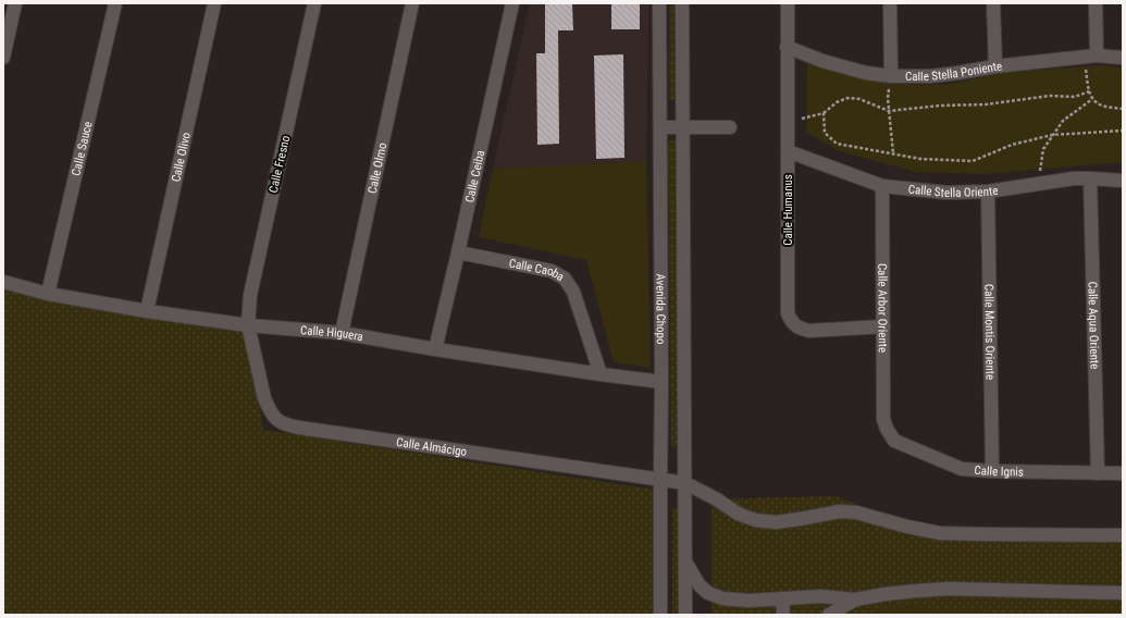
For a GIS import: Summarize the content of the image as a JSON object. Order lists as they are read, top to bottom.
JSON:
{
  "streets": {
    "street": [
      "Calle Stella Poniente",
      "Calle Sauce",
      "Calle Olivo",
      "Calle Fresno",
      "Calle Olmo",
      "Calle Ceiba",
      "Calle Stella Oriente",
      "Calle Humanus",
      "Calle Caoba",
      "Calle Arbor Oriente",
      "Avenida Chopo",
      "Calle Aqua Oriente",
      "Calle Montis Oriente",
      "Calle Higuera",
      "Calle Almácigo",
      "Calle Ignis"
    ]
  },
  "crossings": [
    ["Calle Stella Poniente", "Calle Humanus"],
    ["Calle Sauce", "Calle Higuera"],
    ["Calle Olivo", "Calle Higuera"],
    ["Calle Fresno", "Calle Higuera"],
    ["Calle Fresno", "Calle Almácigo"],
    ["Calle Olmo", "Calle Higuera"],
    ["Calle Ceiba", "Calle Caoba"],
    ["Calle Ceiba", "Calle Higuera"],
    ["Calle Stella Oriente", "Calle Humanus"],
    ["Calle Stella Oriente", "Calle Arbor Oriente"],
    ["Calle Stella Oriente", "Calle Aqua Oriente"],
    ["Calle Stella Oriente", "Calle Montis Oriente"],
    ["Calle Humanus", "Calle Arbor Oriente"],
    ["Calle Caoba", "Calle Higuera"],
    ["Calle Arbor Oriente", "Calle Ignis"],
    ["Avenida Chopo", "Calle Higuera"],
    ["Avenida Chopo", "Calle Almácigo"],
    ["Calle Aqua Oriente", "Calle Ignis"],
    ["Calle Montis Oriente", "Calle Ignis"],
    ["Calle Higuera", "Calle Almácigo"]
  ]
}
